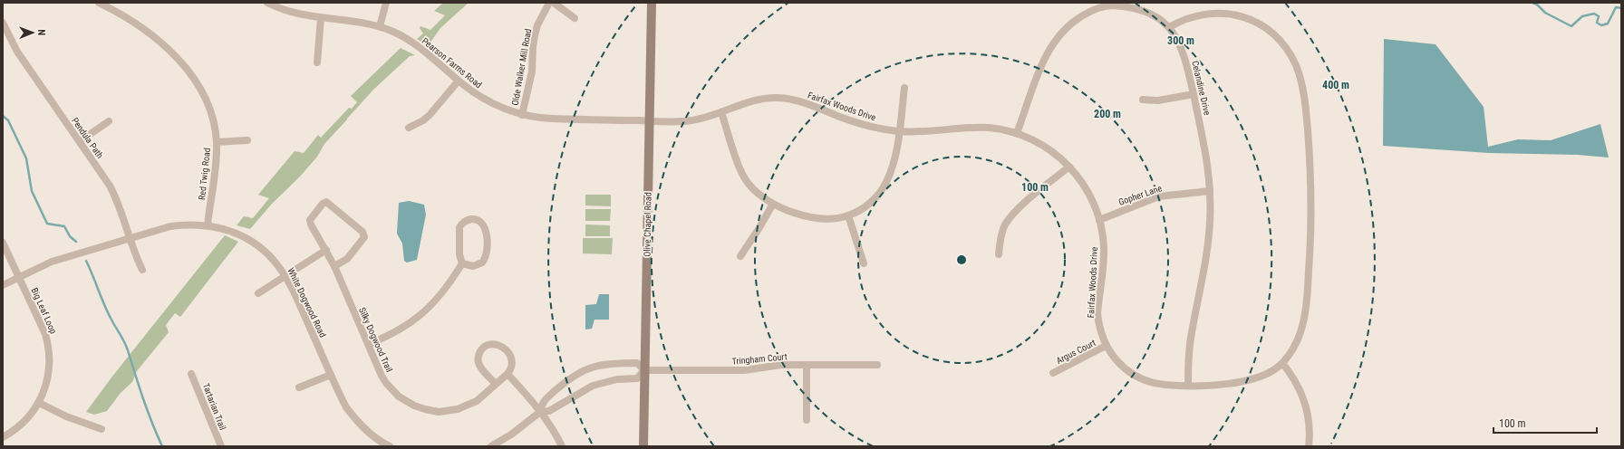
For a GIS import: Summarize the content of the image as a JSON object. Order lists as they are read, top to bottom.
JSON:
{
  "streets": {
    "main road": ["Olive Chapel Road"],
    "street": [
      "Pearson Farms Road",
      "Olde Walker Mill Road",
      "Celandine Drive",
      "Fairfax Woods Drive",
      "Pendula Path",
      "Red Twig Road",
      "Gopher Lane",
      "White Dogwood Road",
      "Big Leaf Loop",
      "Silky Dogwood Trail",
      "Argus Court",
      "Tringham Court",
      "Tartarian Trail"
    ]
  },
  "crossings": [
    ["Pearson Farms Road", "Olde Walker Mill Road"],
    ["Pearson Farms Road", "Fairfax Woods Drive"],
    ["Pearson Farms Road", "Olive Chapel Road"],
    ["Celandine Drive", "Fairfax Woods Drive"],
    ["Celandine Drive", "Gopher Lane"],
    ["Fairfax Woods Drive", "Gopher Lane"],
    ["Fairfax Woods Drive", "Olive Chapel Road"],
    ["Fairfax Woods Drive", "Argus Court"],
    ["Pendula Path", "White Dogwood Road"],
    ["Red Twig Road", "White Dogwood Road"],
    ["Olive Chapel Road", "Tringham Court"],
    ["White Dogwood Road", "Big Leaf Loop"]
  ],
  "scale_bar": "100 m",
  "north": "right",
  "rings": [
    "300 m",
    "400 m",
    "200 m",
    "100 m"
  ]
}
